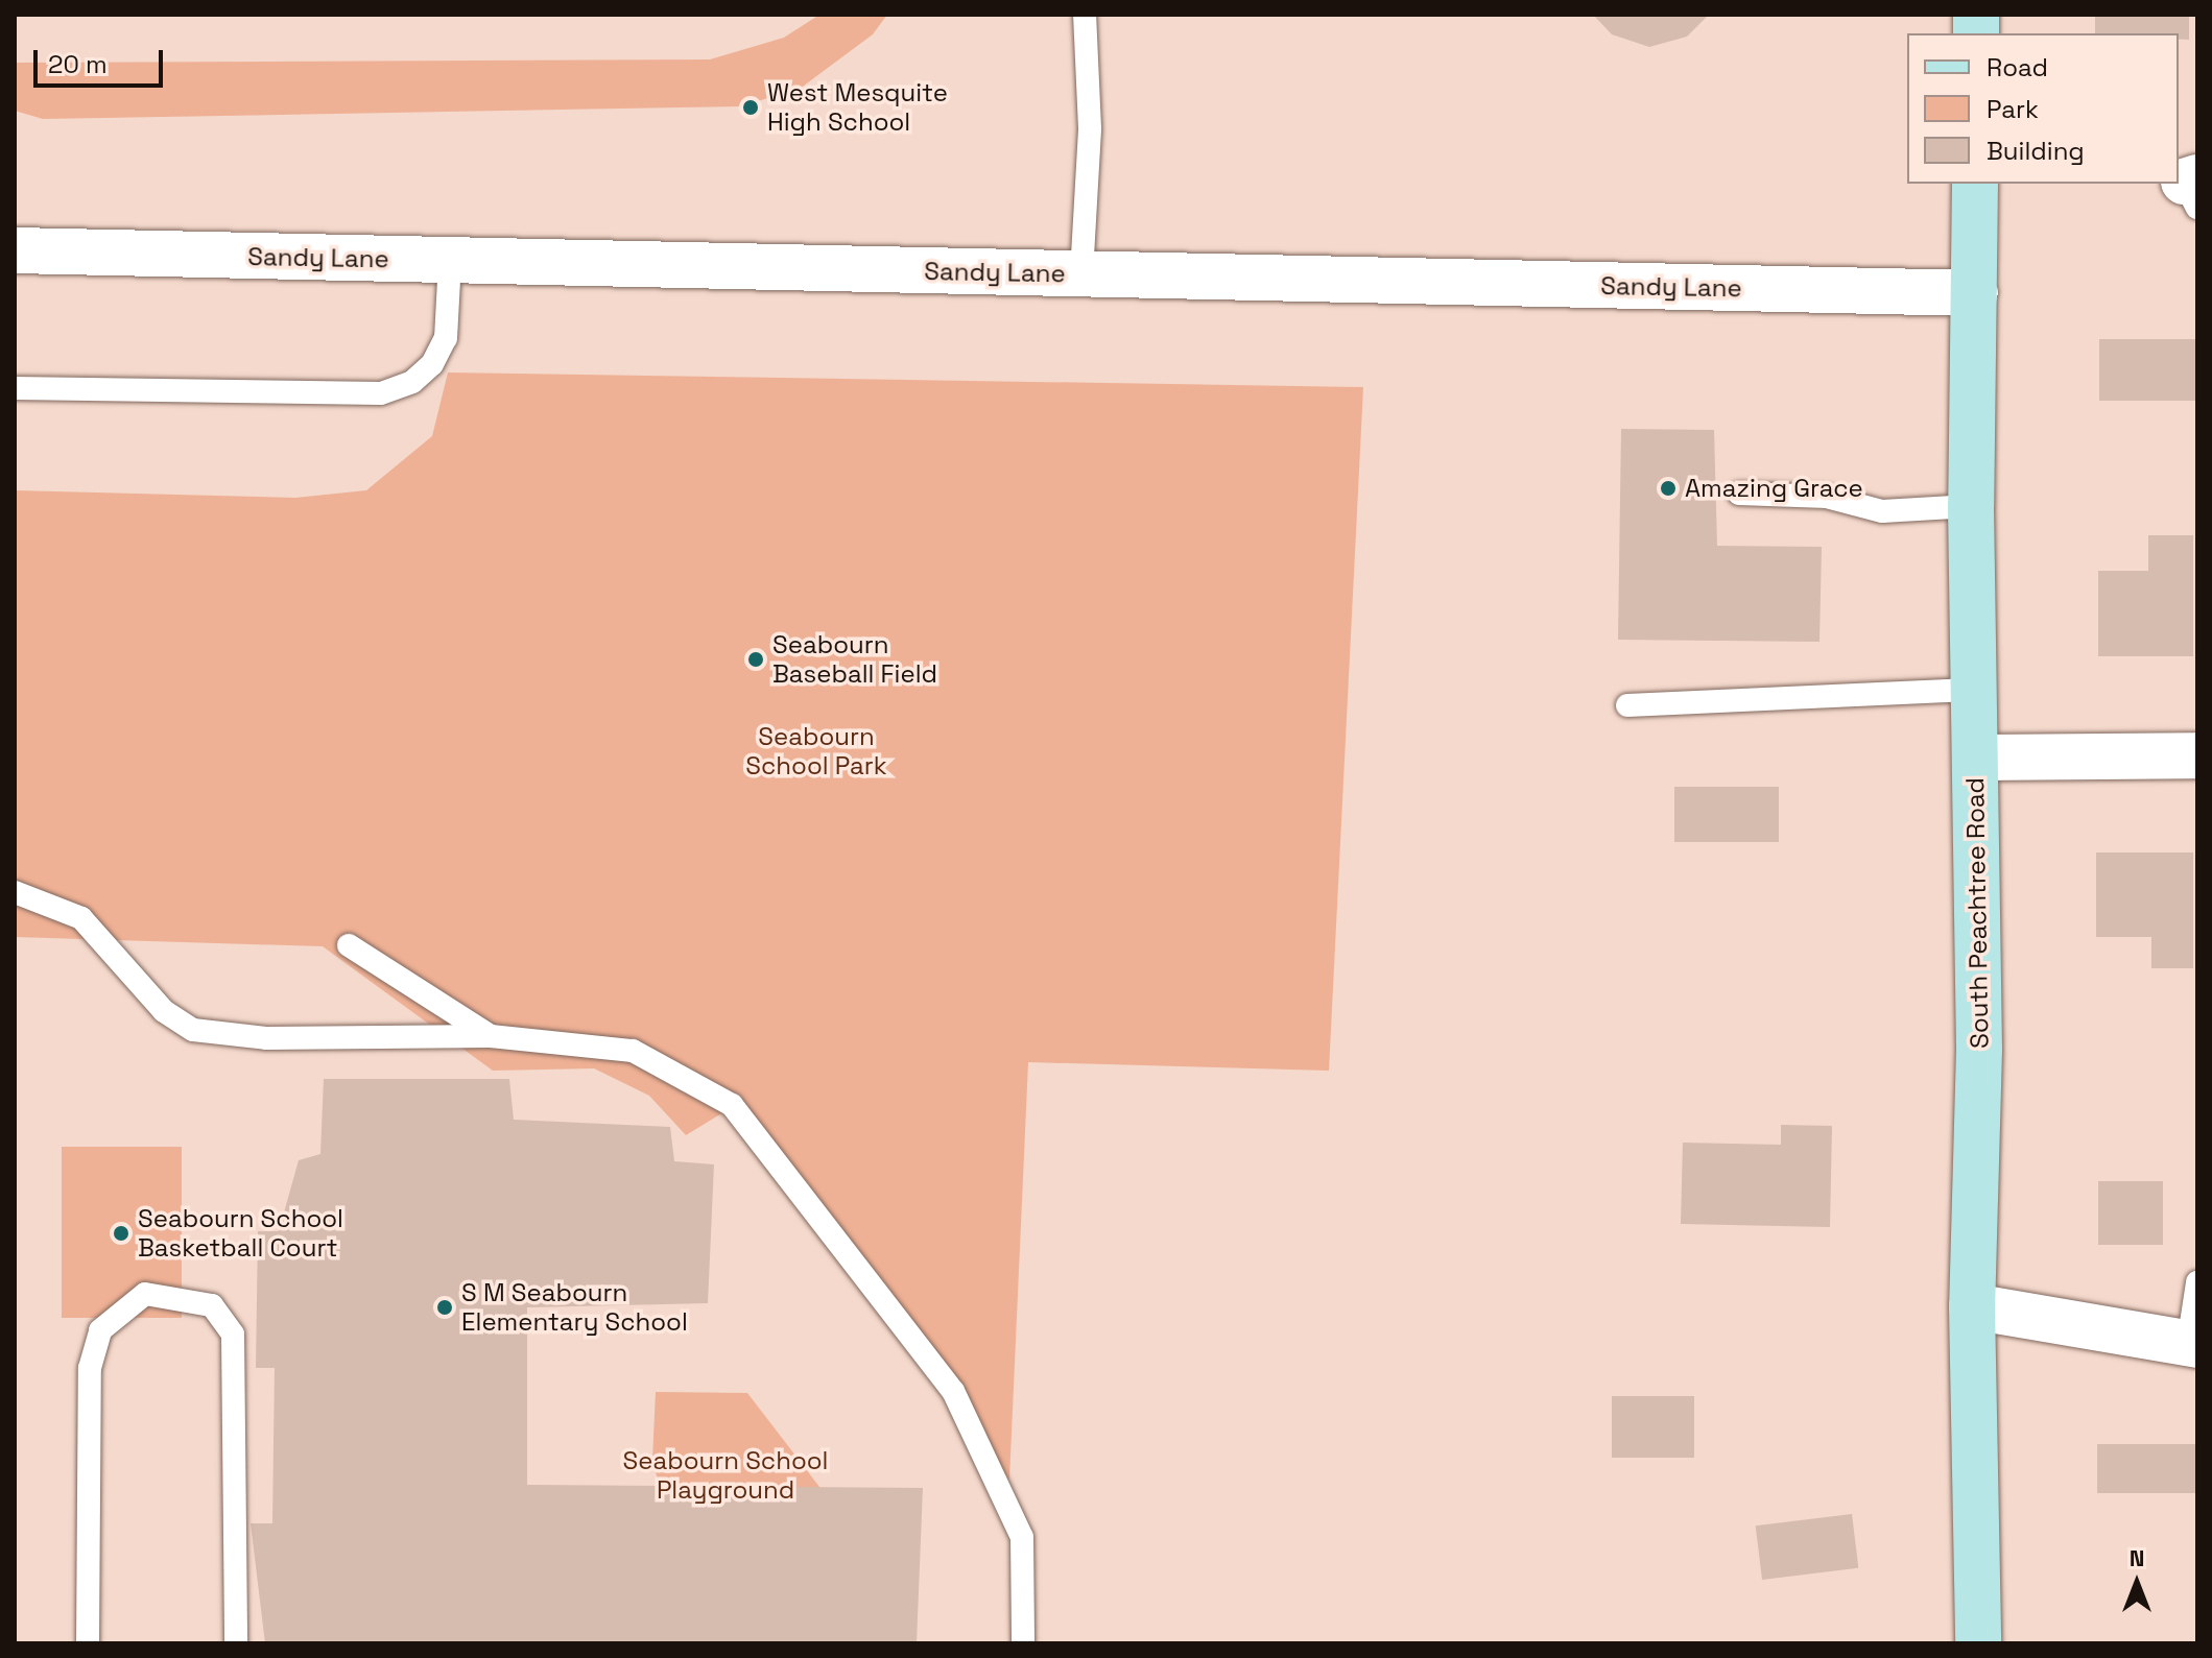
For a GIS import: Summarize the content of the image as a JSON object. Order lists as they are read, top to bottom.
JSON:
{
  "streets": {
    "main road": ["South Peachtree Road"],
    "street": ["Sandy Lane"]
  },
  "crossings": [
    ["Sandy Lane", "South Peachtree Road"]
  ],
  "parks": ["Seabourn School Park", "Seabourn School Playground"],
  "places": [
    "West Mesquite High School",
    "Amazing Grace",
    "Seabourn Baseball Field",
    "Seabourn School Basketball Court",
    "S M Seabourn Elementary School"
  ],
  "legend": ["Road", "Park", "Building"],
  "scale_bar": "20 m",
  "north": "top"
}
